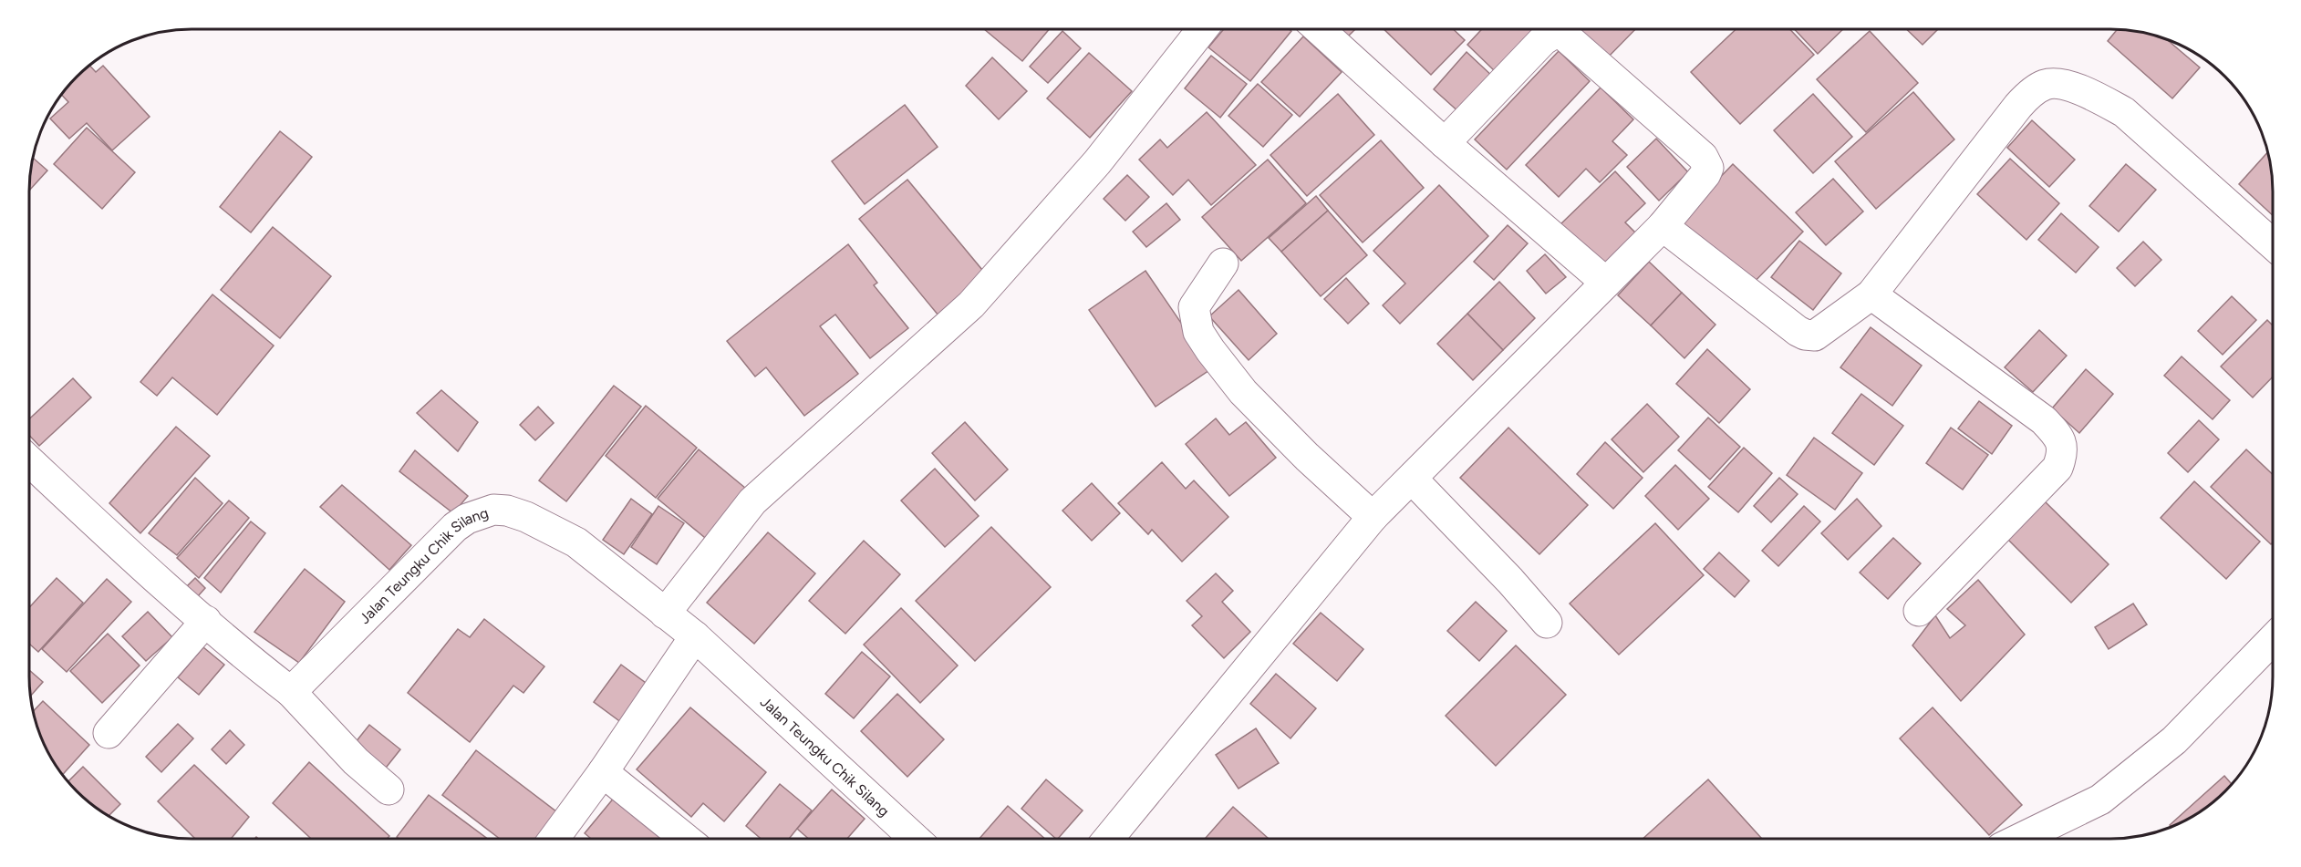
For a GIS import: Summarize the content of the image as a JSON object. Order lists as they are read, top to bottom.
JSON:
{
  "streets": {
    "street": ["Jalan Teungku Chik Silang"]
  }
}
